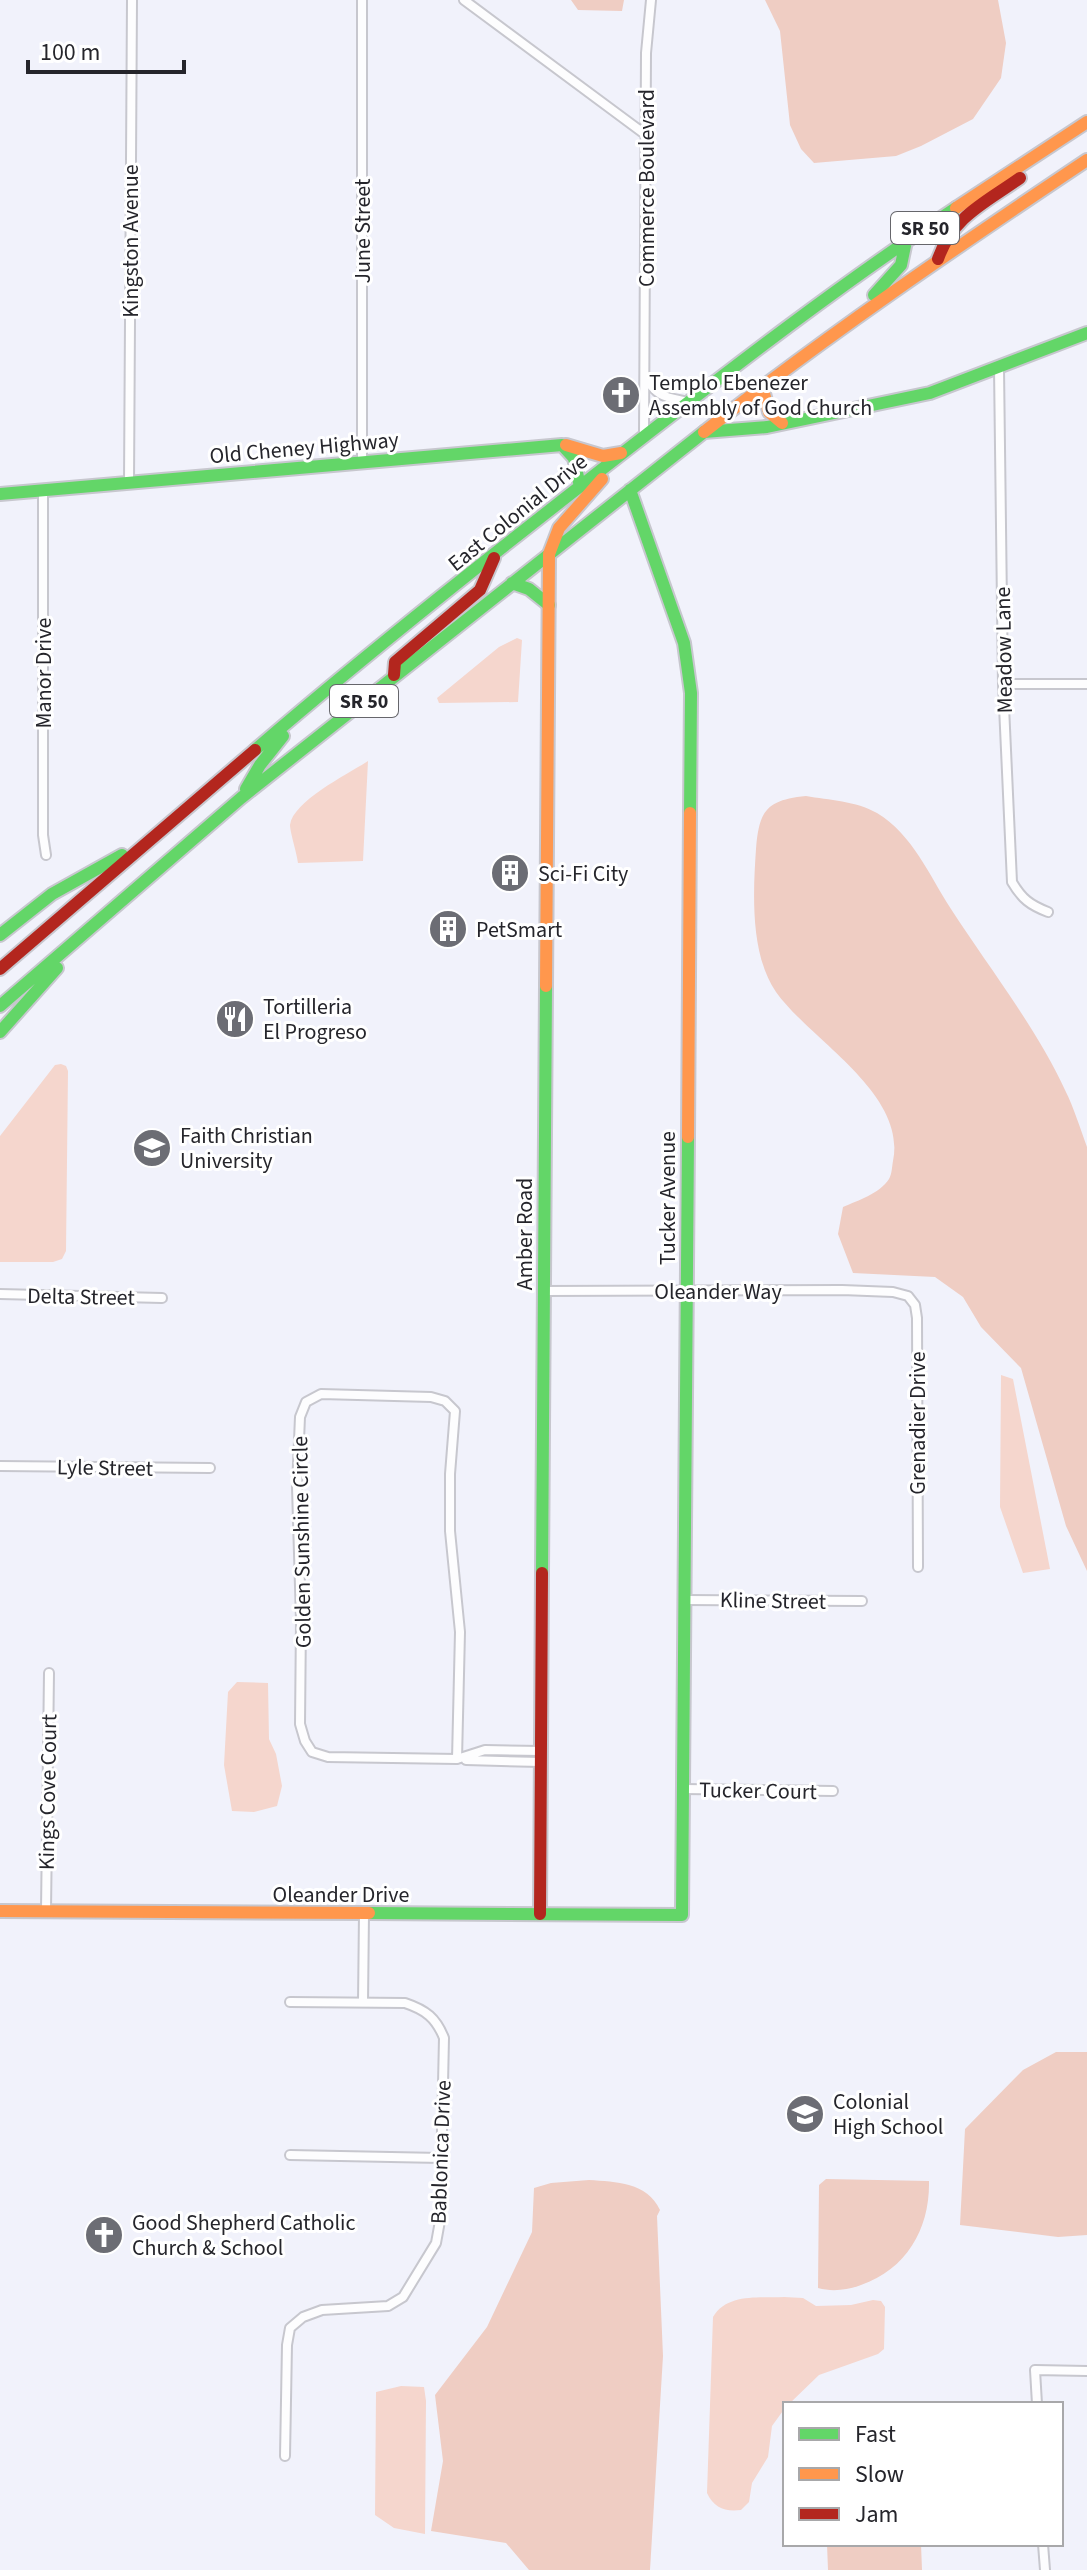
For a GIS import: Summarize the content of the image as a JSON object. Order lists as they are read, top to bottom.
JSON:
{
  "streets": {
    "main road": [
      "SR 50",
      "Old Cheney Highway",
      "East Colonial Drive",
      "Tucker Avenue",
      "Amber Road",
      "Oleander Drive"
    ],
    "street": [
      "Commerce Boulevard",
      "June Street",
      "Kingston Avenue",
      "Meadow Lane",
      "Manor Drive",
      "Oleander Way",
      "Delta Street",
      "Grenadier Drive",
      "Lyle Street",
      "Golden Sunshine Circle",
      "Kline Street",
      "Tucker Court",
      "Kings Cove Court",
      "Bablonica Drive"
    ]
  },
  "crossings": [
    ["Commerce Boulevard", "East Colonial Drive"],
    ["SR 50", "Tucker Avenue"],
    ["SR 50", "Amber Road"],
    ["June Street", "Old Cheney Highway"],
    ["Kingston Avenue", "Old Cheney Highway"],
    ["Old Cheney Highway", "Manor Drive"],
    ["Tucker Avenue", "Oleander Way"],
    ["Tucker Avenue", "Kline Street"],
    ["Tucker Avenue", "Tucker Court"],
    ["Tucker Avenue", "Oleander Drive"],
    ["Amber Road", "Oleander Way"],
    ["Amber Road", "Golden Sunshine Circle"],
    ["Amber Road", "Oleander Drive"],
    ["Oleander Way", "Grenadier Drive"],
    ["Kings Cove Court", "Oleander Drive"]
  ],
  "places": {
    "church": ["Templo Ebenezer Assembly of God Church", "Good Shepherd Catholic Church & School"],
    "building": ["Sci-Fi City", "PetSmart"],
    "restaurant": ["Tortilleria El Progreso"],
    "school or university": ["Faith Christian University", "Colonial High School"]
  },
  "legend": ["Fast", "Slow", "Jam"],
  "scale_bar": "100 m"
}
